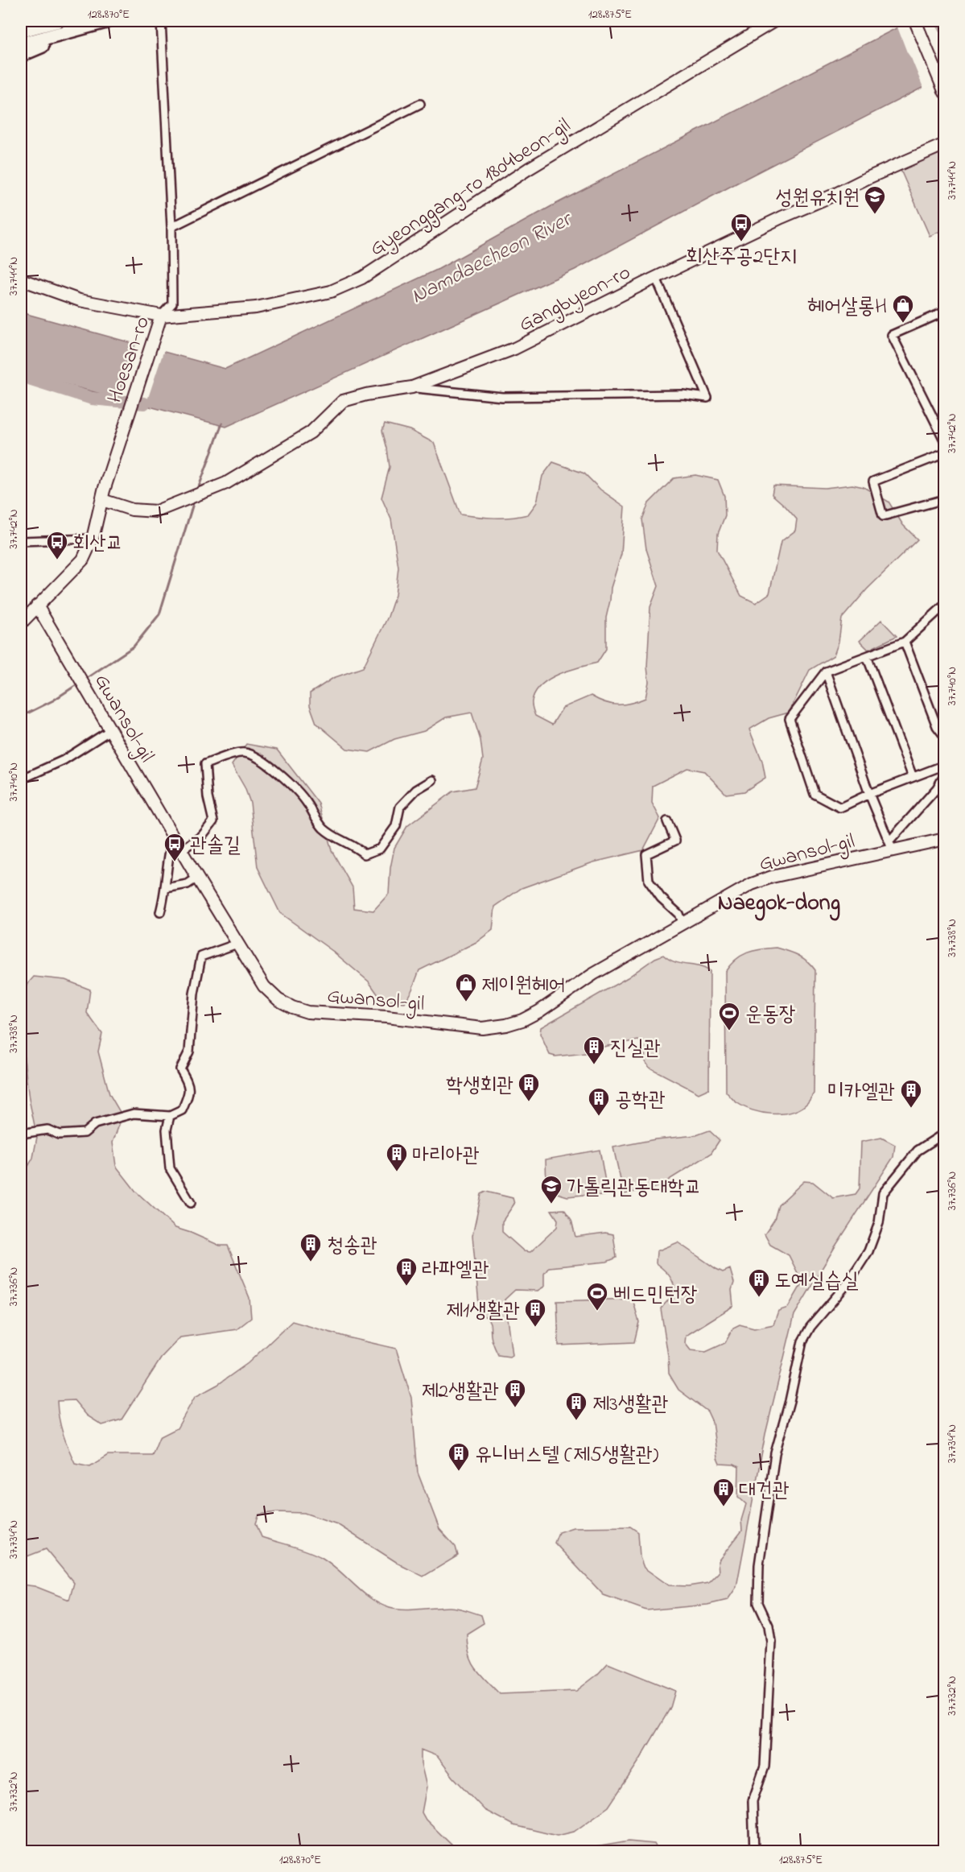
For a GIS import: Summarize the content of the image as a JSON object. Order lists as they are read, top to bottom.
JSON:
{
  "streets": {
    "street": [
      "Gyeonggang-ro 1804beon-gil",
      "Gangbyeon-ro",
      "Hoesan-ro",
      "Gwansol-gil"
    ]
  },
  "crossings": [
    ["Gyeonggang-ro 1804beon-gil", "Hoesan-ro"],
    ["Gangbyeon-ro", "Hoesan-ro"],
    ["Hoesan-ro", "Gwansol-gil"]
  ],
  "districts": ["Naegok-dong"],
  "water": ["Namdaecheon River"],
  "places": {
    "school or university": ["성원유치원", "가톨릭관동대학교"],
    "bus stop": ["회산주공2단지", "회산교", "관솔길"],
    "shop": ["헤어살롱H", "제이원헤어"],
    "sports": ["운동장", "베드민턴장"],
    "building": [
      "진실관",
      "학생회관",
      "미카엘관",
      "공학관",
      "마리아관",
      "청송관",
      "라파엘관",
      "도예실습실",
      "제1생활관",
      "제2생활관",
      "제3생활관",
      "유니버스텔 (제5생활관)",
      "대건관"
    ]
  },
  "coordinates": [
    "128.870°E",
    "128.875°E",
    "37.744°N",
    "37.742°N",
    "37.740°N",
    "37.738°N",
    "37.736°N",
    "37.734°N",
    "37.732°N"
  ]
}
